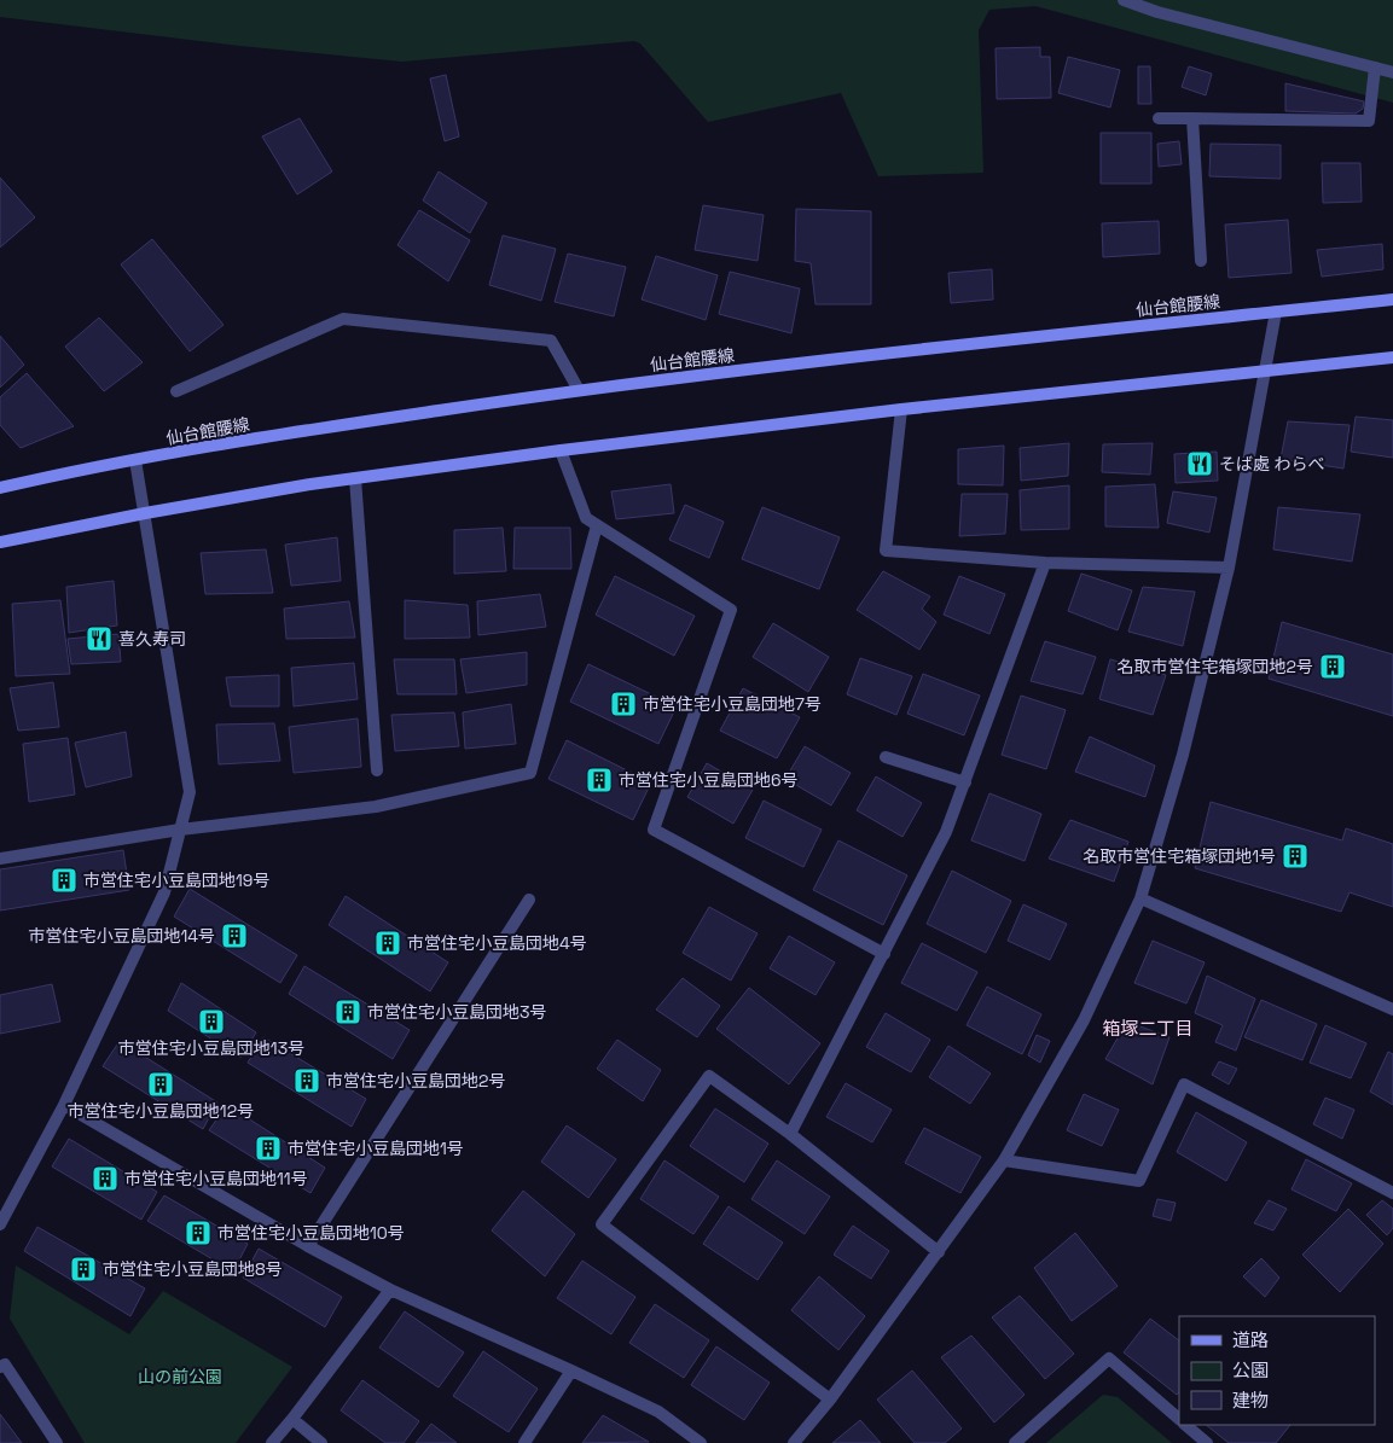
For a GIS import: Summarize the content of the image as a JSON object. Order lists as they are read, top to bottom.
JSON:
{
  "streets": {
    "main road": ["仙台館腰線"]
  },
  "districts": ["箱塚二丁目"],
  "parks": ["山の前公園"],
  "places": {
    "restaurant": ["そば處 わらべ", "喜久寿司"],
    "building": [
      "名取市営住宅箱塚団地2号",
      "市営住宅小豆島団地7号",
      "市営住宅小豆島団地6号",
      "名取市営住宅箱塚団地1号",
      "市営住宅小豆島団地19号",
      "市営住宅小豆島団地14号",
      "市営住宅小豆島団地4号",
      "市営住宅小豆島団地3号",
      "市営住宅小豆島団地13号",
      "市営住宅小豆島団地2号",
      "市営住宅小豆島団地12号",
      "市営住宅小豆島団地1号",
      "市営住宅小豆島団地11号",
      "市営住宅小豆島団地10号",
      "市営住宅小豆島団地8号"
    ]
  },
  "legend": ["道路", "公園", "建物"]
}
